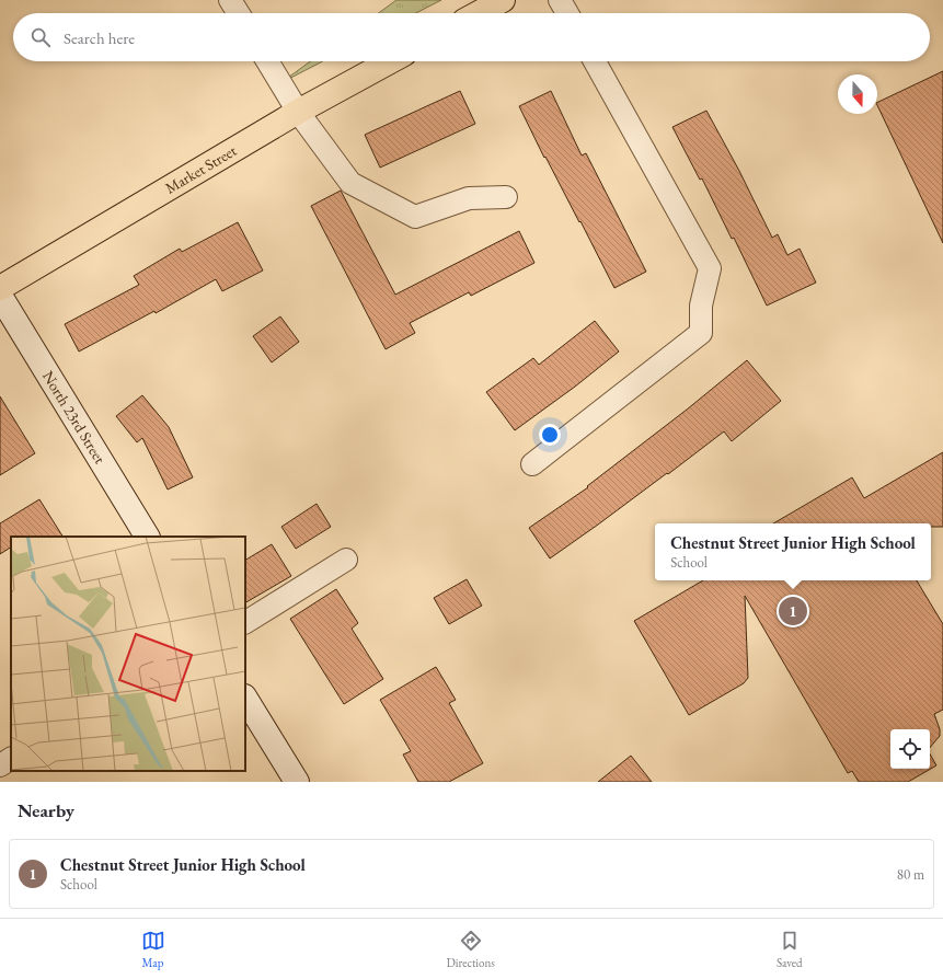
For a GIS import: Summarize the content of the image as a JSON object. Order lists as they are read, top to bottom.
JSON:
{
  "streets": {
    "main road": ["Market Street", "North 23rd Street"]
  },
  "north": "bottom",
  "page": {
    "search": "Search here",
    "popup": ["Chestnut Street Junior High School", "School"],
    "pins": "1",
    "heading": "Nearby",
    "list": [
      {
        "mark": "1",
        "name": "Chestnut Street Junior High School",
        "note": "School",
        "value": "80 m"
      }
    ],
    "nav": ["Map", "Directions", "Saved"]
  }
}
